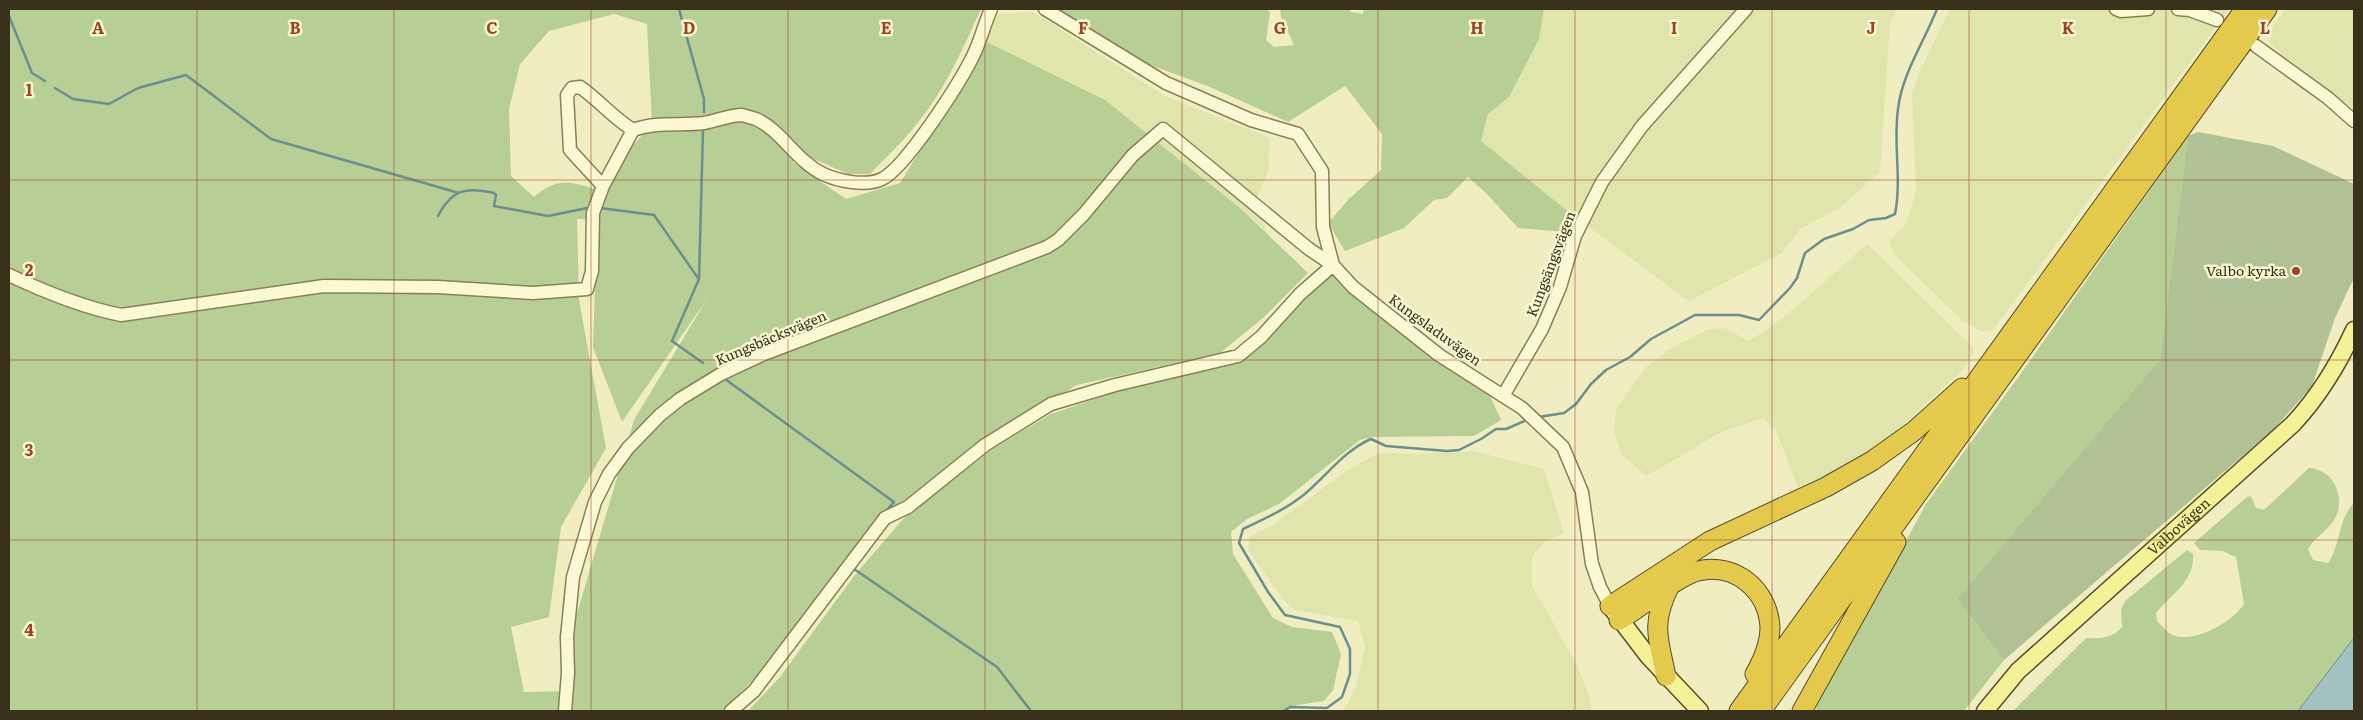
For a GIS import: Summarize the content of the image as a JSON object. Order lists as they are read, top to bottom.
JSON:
{
  "streets": {
    "main road": ["Valbovägen"],
    "street": ["Kungsängsvägen", "Kungsladuvägen", "Kungsbäcksvägen"]
  },
  "crossings": [
    ["Kungsängsvägen", "Kungsladuvägen"],
    ["Kungsladuvägen", "Kungsbäcksvägen"]
  ],
  "places": ["Valbo kyrka"],
  "grid": {
    "columns": [
      "A",
      "B",
      "C",
      "D",
      "E",
      "F",
      "G",
      "H",
      "I",
      "J",
      "K",
      "L"
    ],
    "rows": [
      "1",
      "2",
      "3",
      "4"
    ]
  }
}
